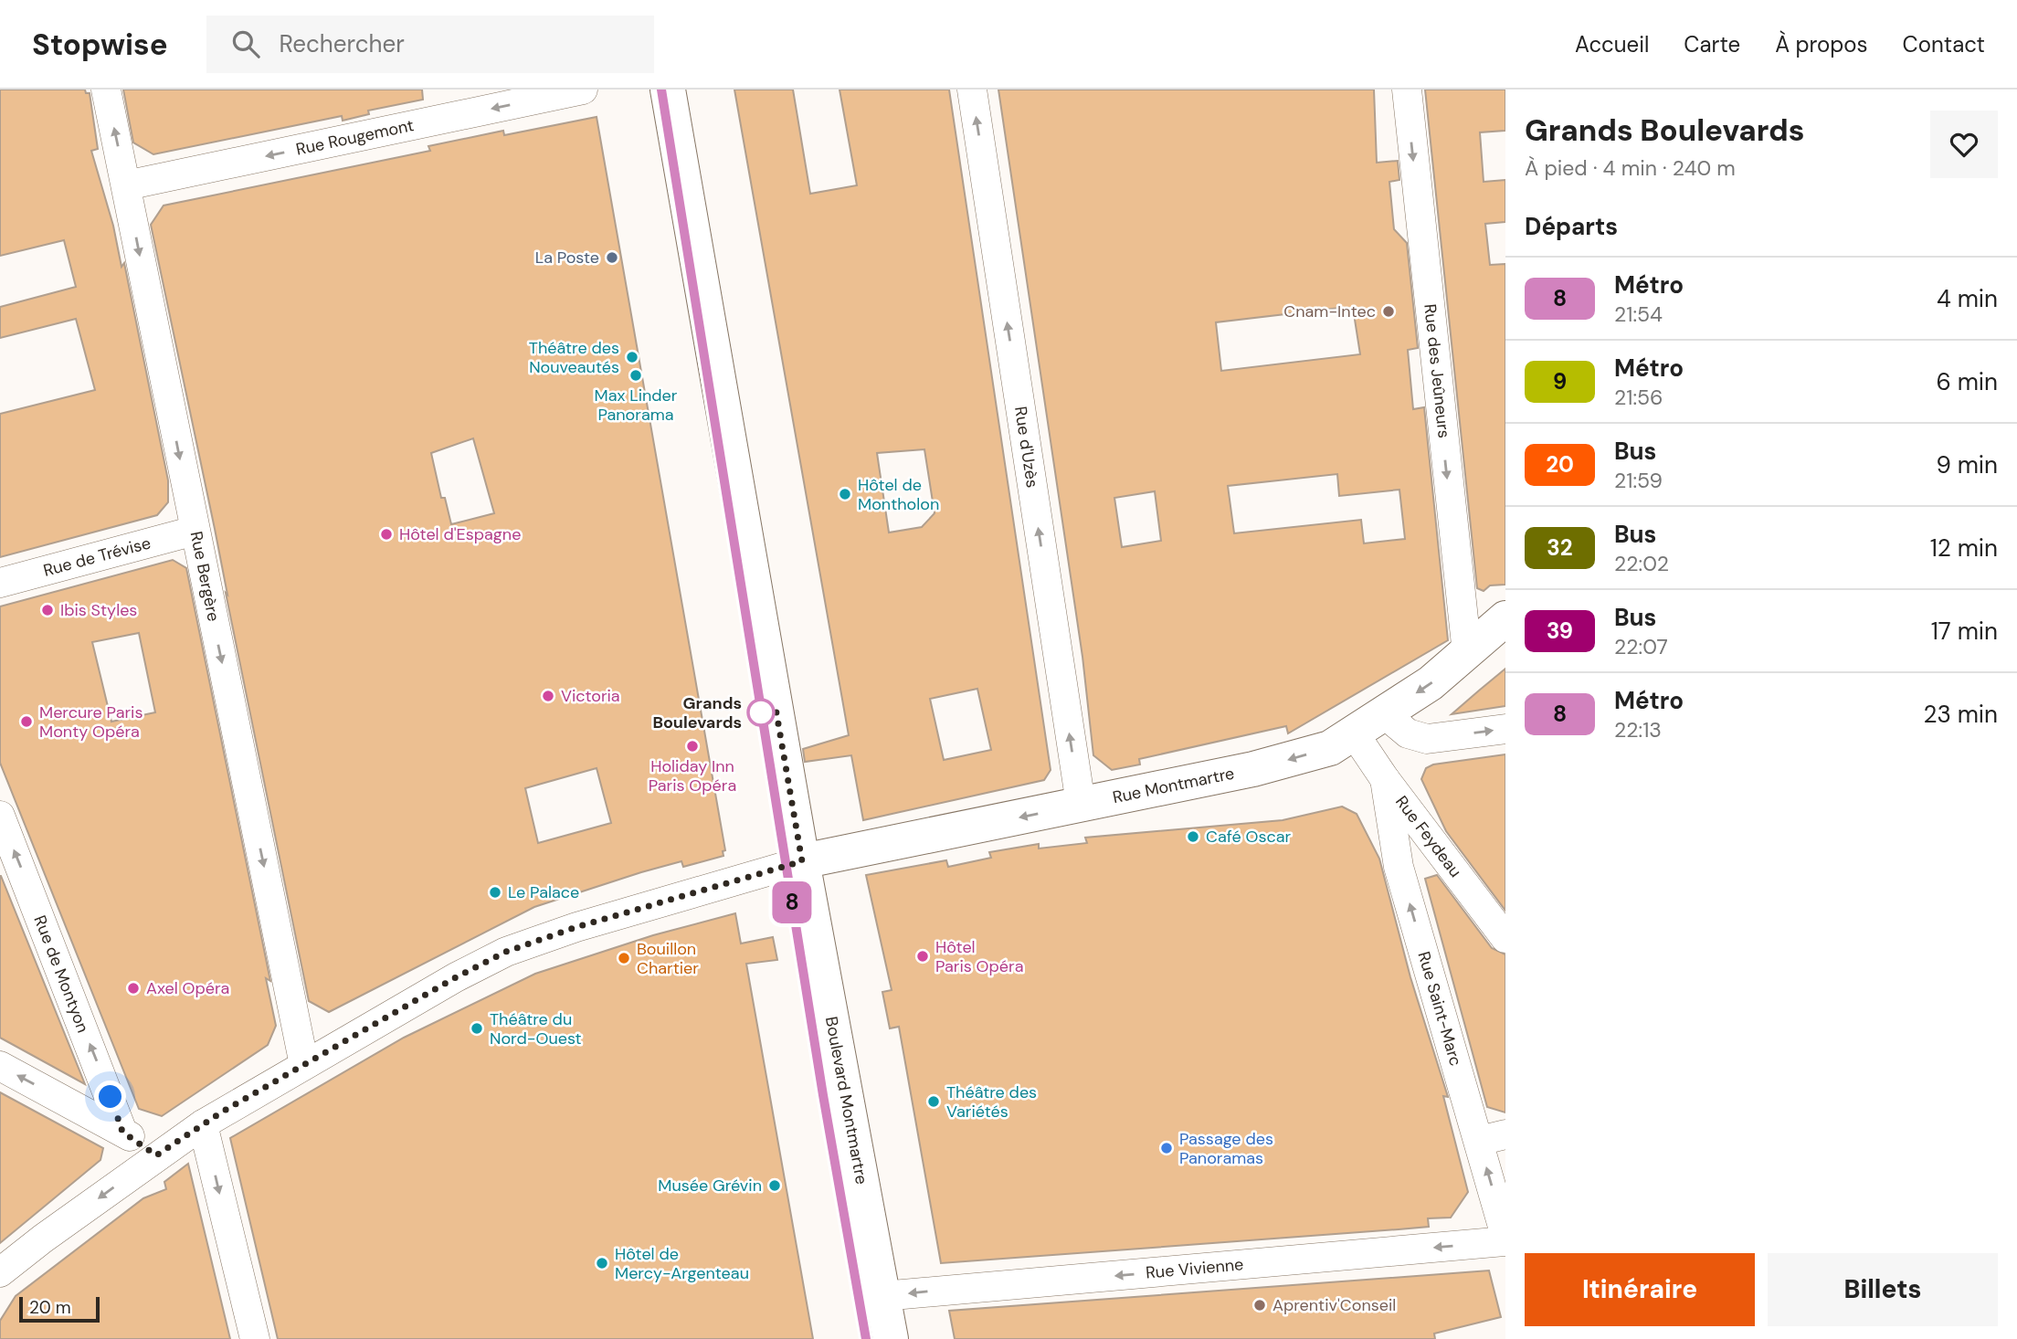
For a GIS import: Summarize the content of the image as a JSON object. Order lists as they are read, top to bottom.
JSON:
{
  "streets": {
    "main road": ["Rue Montmartre", "Boulevard Montmartre"],
    "street": [
      "Rue Rougemont",
      "Rue des Jeûneurs",
      "Rue d'Uzès",
      "Rue de Trévise",
      "Rue Bergère",
      "Rue Feydeau",
      "Rue de Montyon",
      "Rue Saint-Marc",
      "Rue Vivienne"
    ]
  },
  "crossings": [
    ["Rue Rougemont", "Rue Bergère"],
    ["Rue des Jeûneurs", "Rue Montmartre"],
    ["Rue d'Uzès", "Rue Montmartre"],
    ["Rue de Trévise", "Rue Bergère"],
    ["Rue Montmartre", "Rue Feydeau"],
    ["Rue Montmartre", "Boulevard Montmartre"],
    ["Rue Feydeau", "Rue Saint-Marc"],
    ["Rue Saint-Marc", "Rue Vivienne"],
    ["Boulevard Montmartre", "Rue Vivienne"]
  ],
  "one_way": [
    "Rue Rougemont",
    "Rue des Jeûneurs",
    "Rue d'Uzès",
    "Rue Bergère",
    "Rue Montmartre",
    "Rue de Montyon",
    "Rue Saint-Marc",
    "Rue Vivienne"
  ],
  "places": [
    "La Poste",
    "Cnam-Intec",
    "Théâtre des Nouveautés",
    "Max Linder Panorama",
    "Hôtel de Montholon",
    "Hôtel d'Espagne",
    "Ibis Styles",
    "Victoria",
    "Grands Boulevards",
    "Mercure Paris Monty Opéra",
    "Holiday Inn Paris Opéra",
    "Café Oscar",
    "Le Palace",
    "Hôtel Paris Opéra",
    "Bouillon Chartier",
    "Axel Opéra",
    "Théâtre du Nord-Ouest",
    "Théâtre des Variétés",
    "Passage des Panoramas",
    "Musée Grévin",
    "Hôtel de Mercy-Argenteau",
    "Aprentiv'Conseil"
  ],
  "lines": ["metro line 8"],
  "scale_bar": "20 m",
  "page": {
    "header": "Stopwise",
    "search": "Rechercher",
    "nav": [
      "Accueil",
      "Carte",
      "À propos",
      "Contact"
    ],
    "on_map": "8",
    "heading": [
      ["Grands Boulevards", "À pied · 4 min · 240 m"],
      "Départs"
    ],
    "list": [
      {
        "mark": "8",
        "name": "Métro",
        "note": "21:54",
        "value": "4 min"
      },
      {
        "mark": "9",
        "name": "Métro",
        "note": "21:56",
        "value": "6 min"
      },
      {
        "mark": "20",
        "name": "Bus",
        "note": "21:59",
        "value": "9 min"
      },
      {
        "mark": "32",
        "name": "Bus",
        "note": "22:02",
        "value": "12 min"
      },
      {
        "mark": "39",
        "name": "Bus",
        "note": "22:07",
        "value": "17 min"
      },
      {
        "mark": "8",
        "name": "Métro",
        "note": "22:13",
        "value": "23 min"
      }
    ],
    "buttons": ["Itinéraire", "Billets"],
    "scale": "20 m"
  }
}
